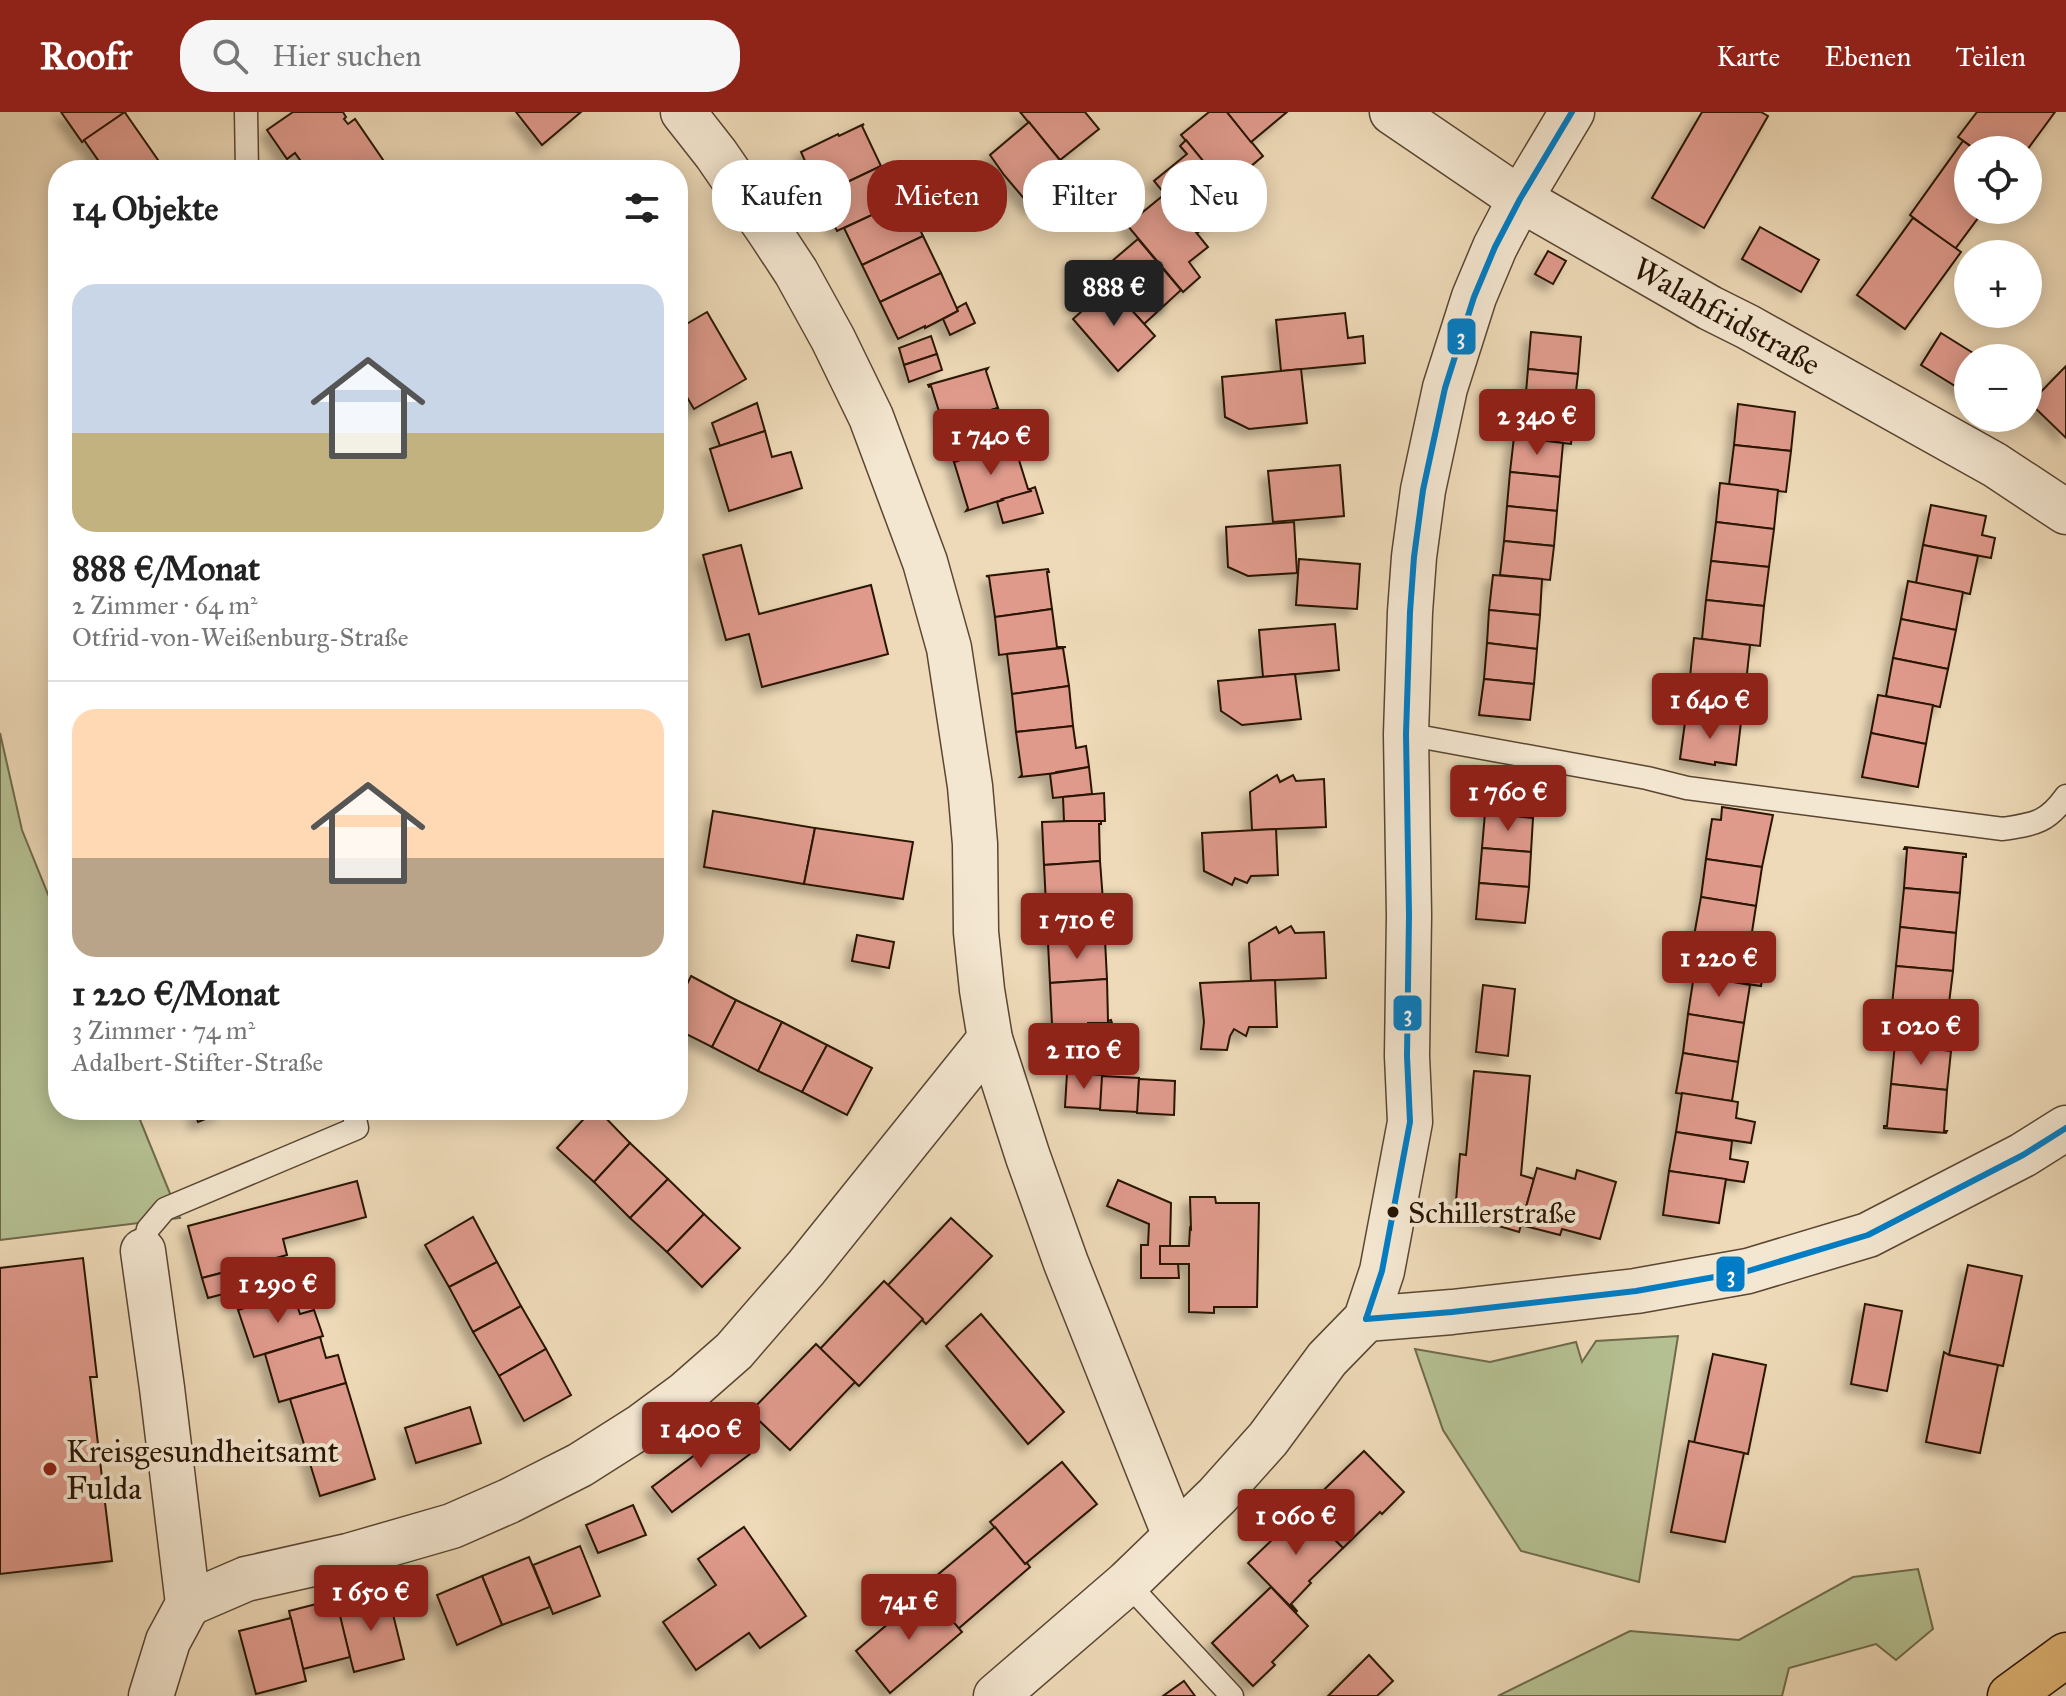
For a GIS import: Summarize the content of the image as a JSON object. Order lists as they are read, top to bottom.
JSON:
{
  "streets": {
    "street": ["Walahfridstraße"]
  },
  "places": ["Schillerstraße", "Kreisgesundheitsamt Fulda"],
  "lines": ["transit line 3"],
  "page": {
    "header": "Roofr",
    "search": "Hier suchen",
    "nav": ["Karte", "Ebenen", "Teilen"],
    "map_buttons": ["+", "−"],
    "chip": [
      "Kaufen",
      "Mieten",
      "Filter",
      "Neu"
    ],
    "heading": "14 Objekte",
    "list": [
      {
        "name": "888 €/Monat",
        "note": "2 Zimmer · 64 m² · Otfrid-von-Weißenburg-Straße"
      },
      {
        "name": "1 220 €/Monat",
        "note": "3 Zimmer · 74 m² · Adalbert-Stifter-Straße"
      }
    ],
    "price": [
      "888 €",
      "2 340 €",
      "1 740 €",
      "1 640 €",
      "1 760 €",
      "1 710 €",
      "1 220 €",
      "1 020 €",
      "2 110 €",
      "1 290 €",
      "1 400 €",
      "1 060 €",
      "1 650 €",
      "741 €"
    ]
  }
}
